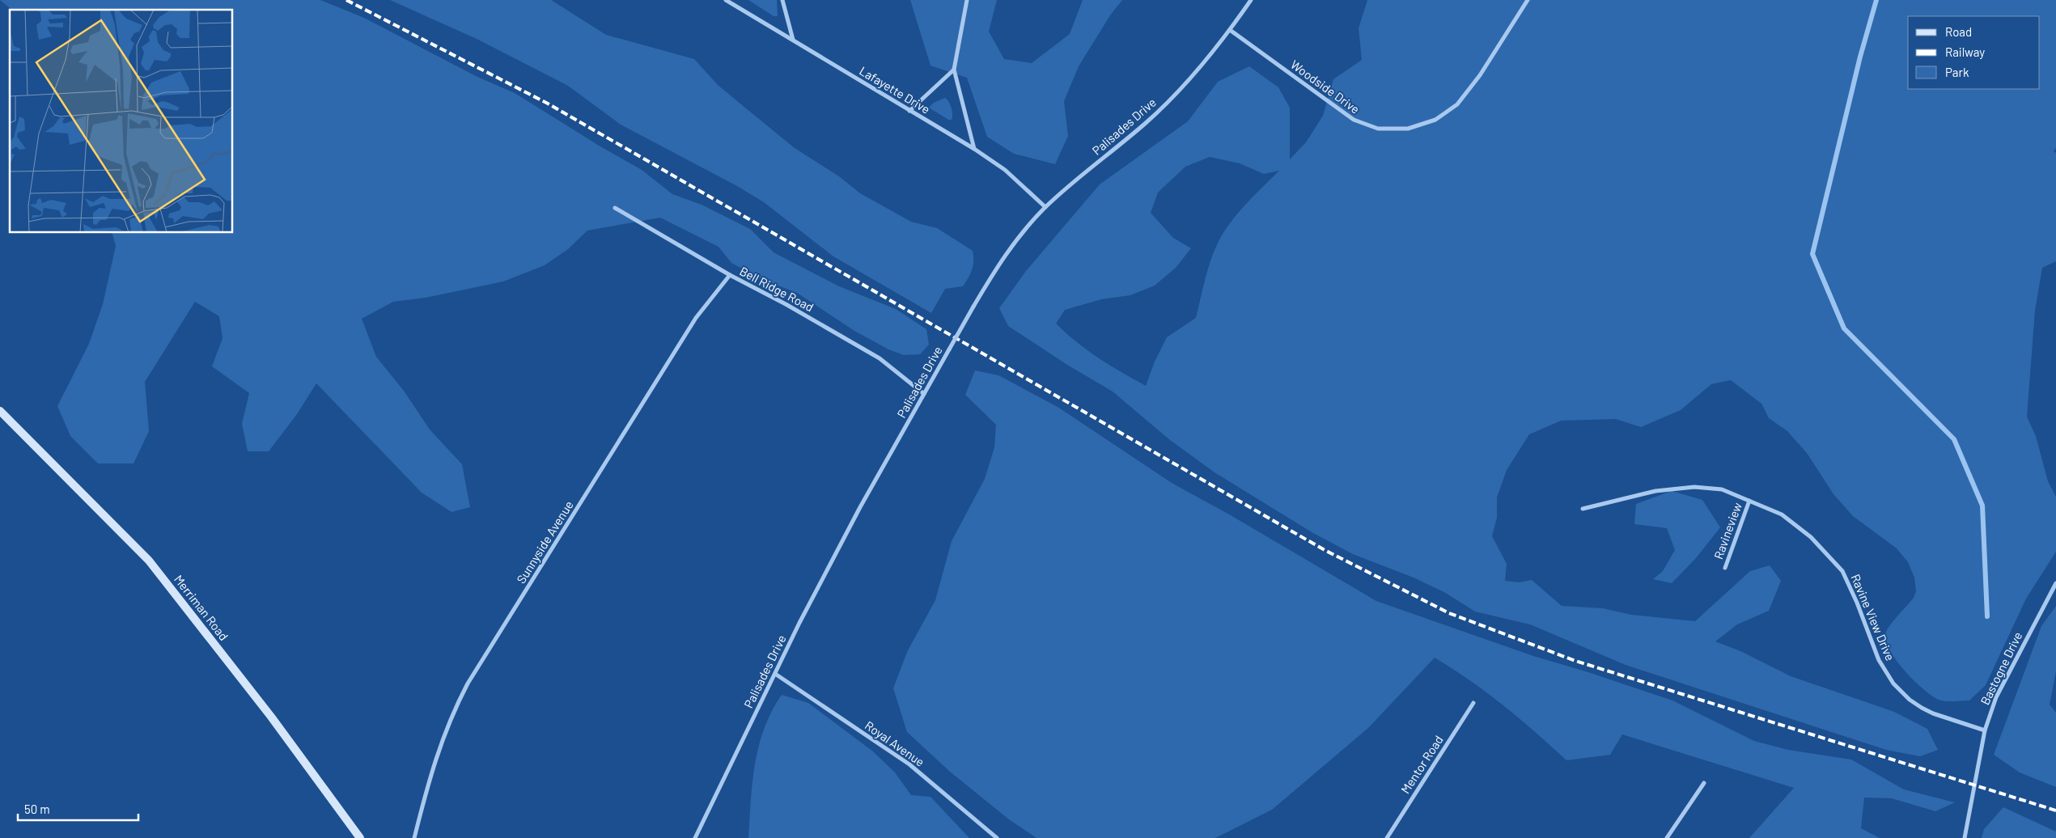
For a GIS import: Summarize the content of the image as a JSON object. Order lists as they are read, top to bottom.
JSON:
{
  "streets": {
    "main road": ["Merriman Road"],
    "street": [
      "Woodside Drive",
      "Lafayette Drive",
      "Palisades Drive",
      "Bell Ridge Road",
      "Ravineview",
      "Sunnyside Avenue",
      "Ravine View Drive",
      "Bastogne Drive",
      "Royal Avenue",
      "Mentor Road"
    ]
  },
  "crossings": [
    ["Woodside Drive", "Palisades Drive"],
    ["Lafayette Drive", "Palisades Drive"],
    ["Palisades Drive", "Bell Ridge Road"],
    ["Palisades Drive", "Royal Avenue"],
    ["Bell Ridge Road", "Sunnyside Avenue"],
    ["Ravineview", "Ravine View Drive"],
    ["Ravine View Drive", "Bastogne Drive"]
  ],
  "legend": ["Road", "Railway", "Park"],
  "scale_bar": "50 m"
}
